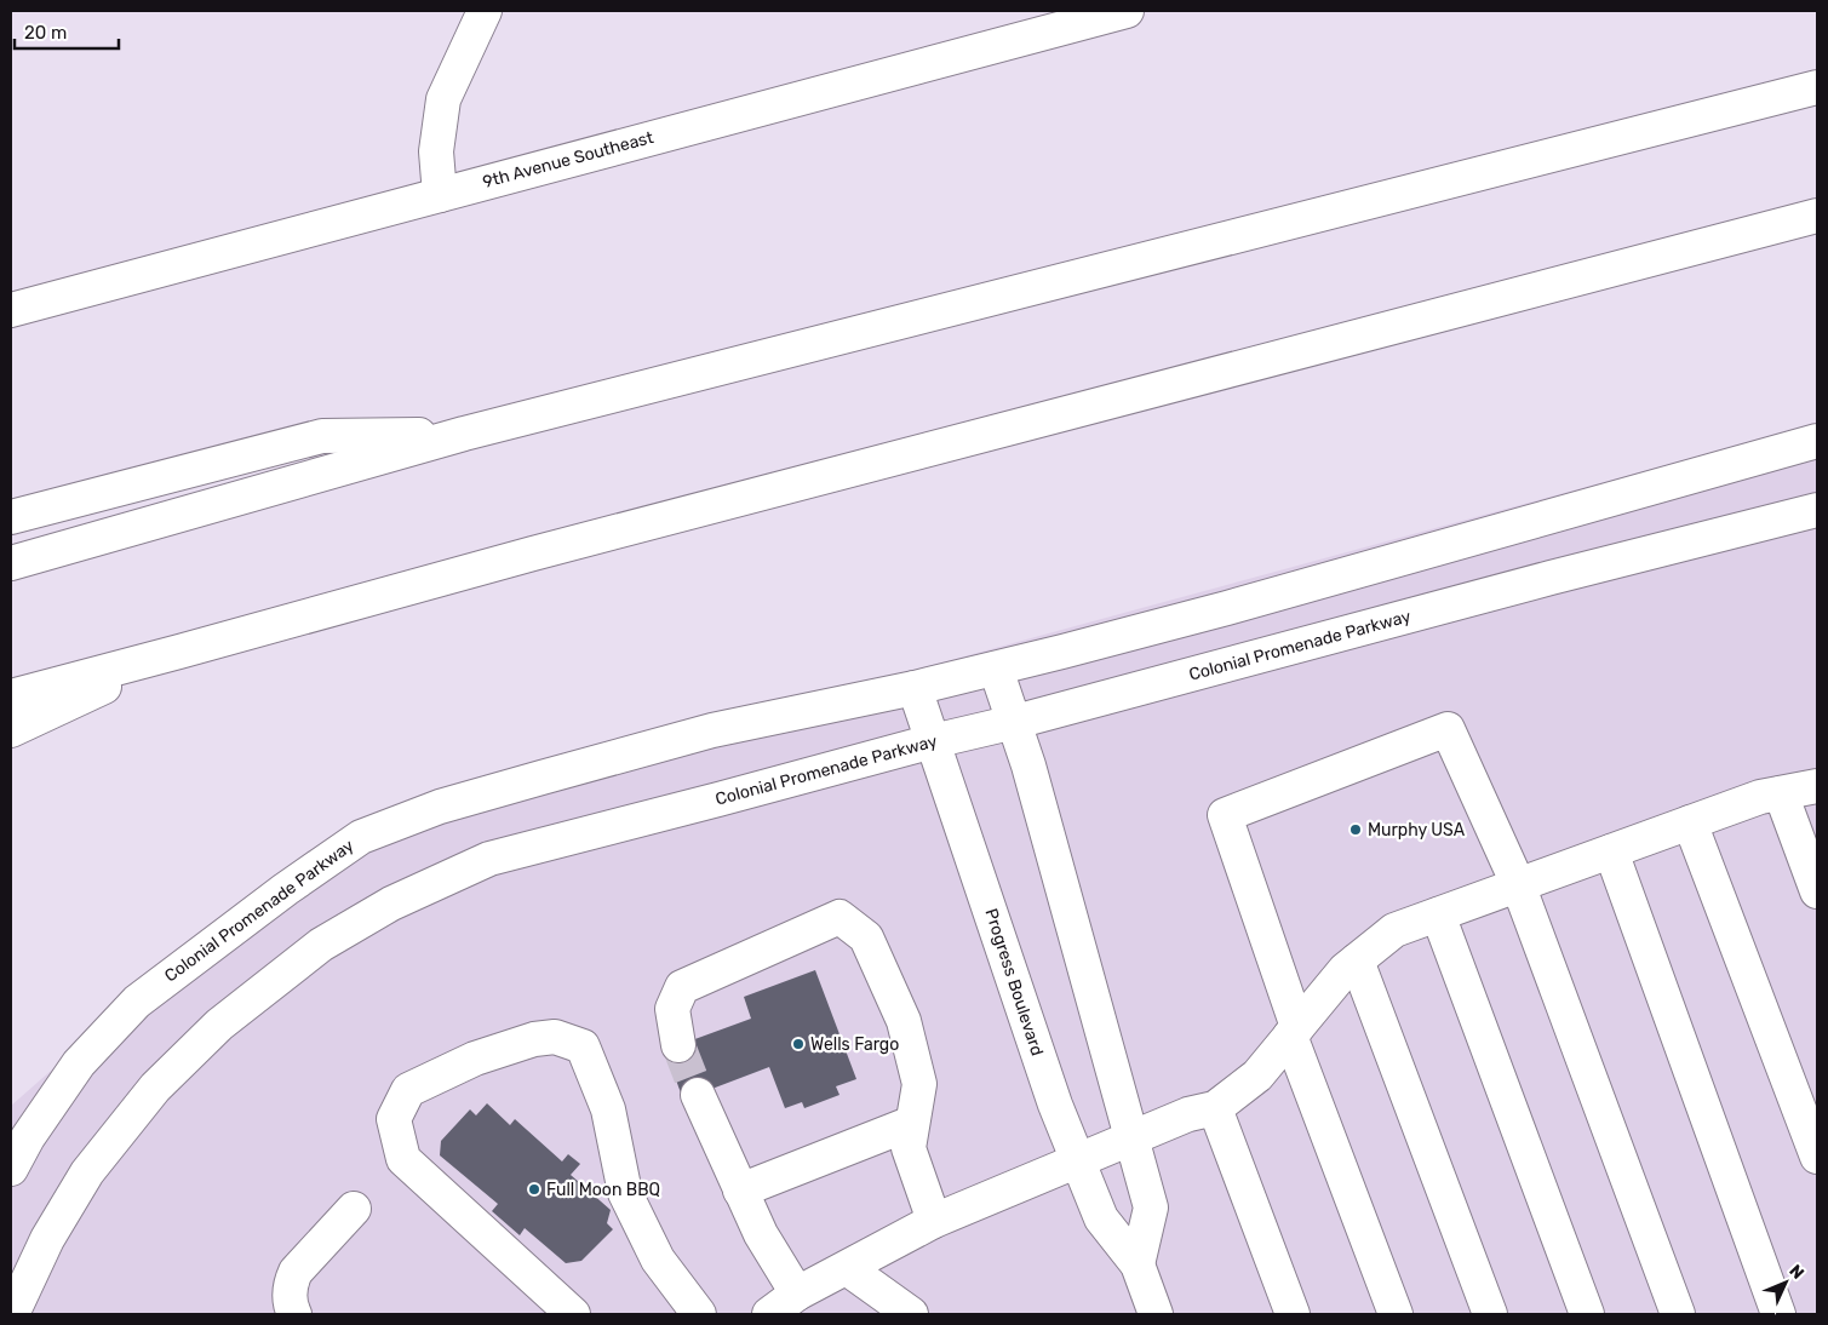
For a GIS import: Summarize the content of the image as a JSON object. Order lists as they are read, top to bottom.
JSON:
{
  "streets": {
    "main road": ["9th Avenue Southeast", "Colonial Promenade Parkway", "Progress Boulevard"]
  },
  "crossings": [
    ["Colonial Promenade Parkway", "Progress Boulevard"]
  ],
  "places": ["Murphy USA", "Wells Fargo", "Full Moon BBQ"],
  "scale_bar": "20 m",
  "north": "top right"
}
